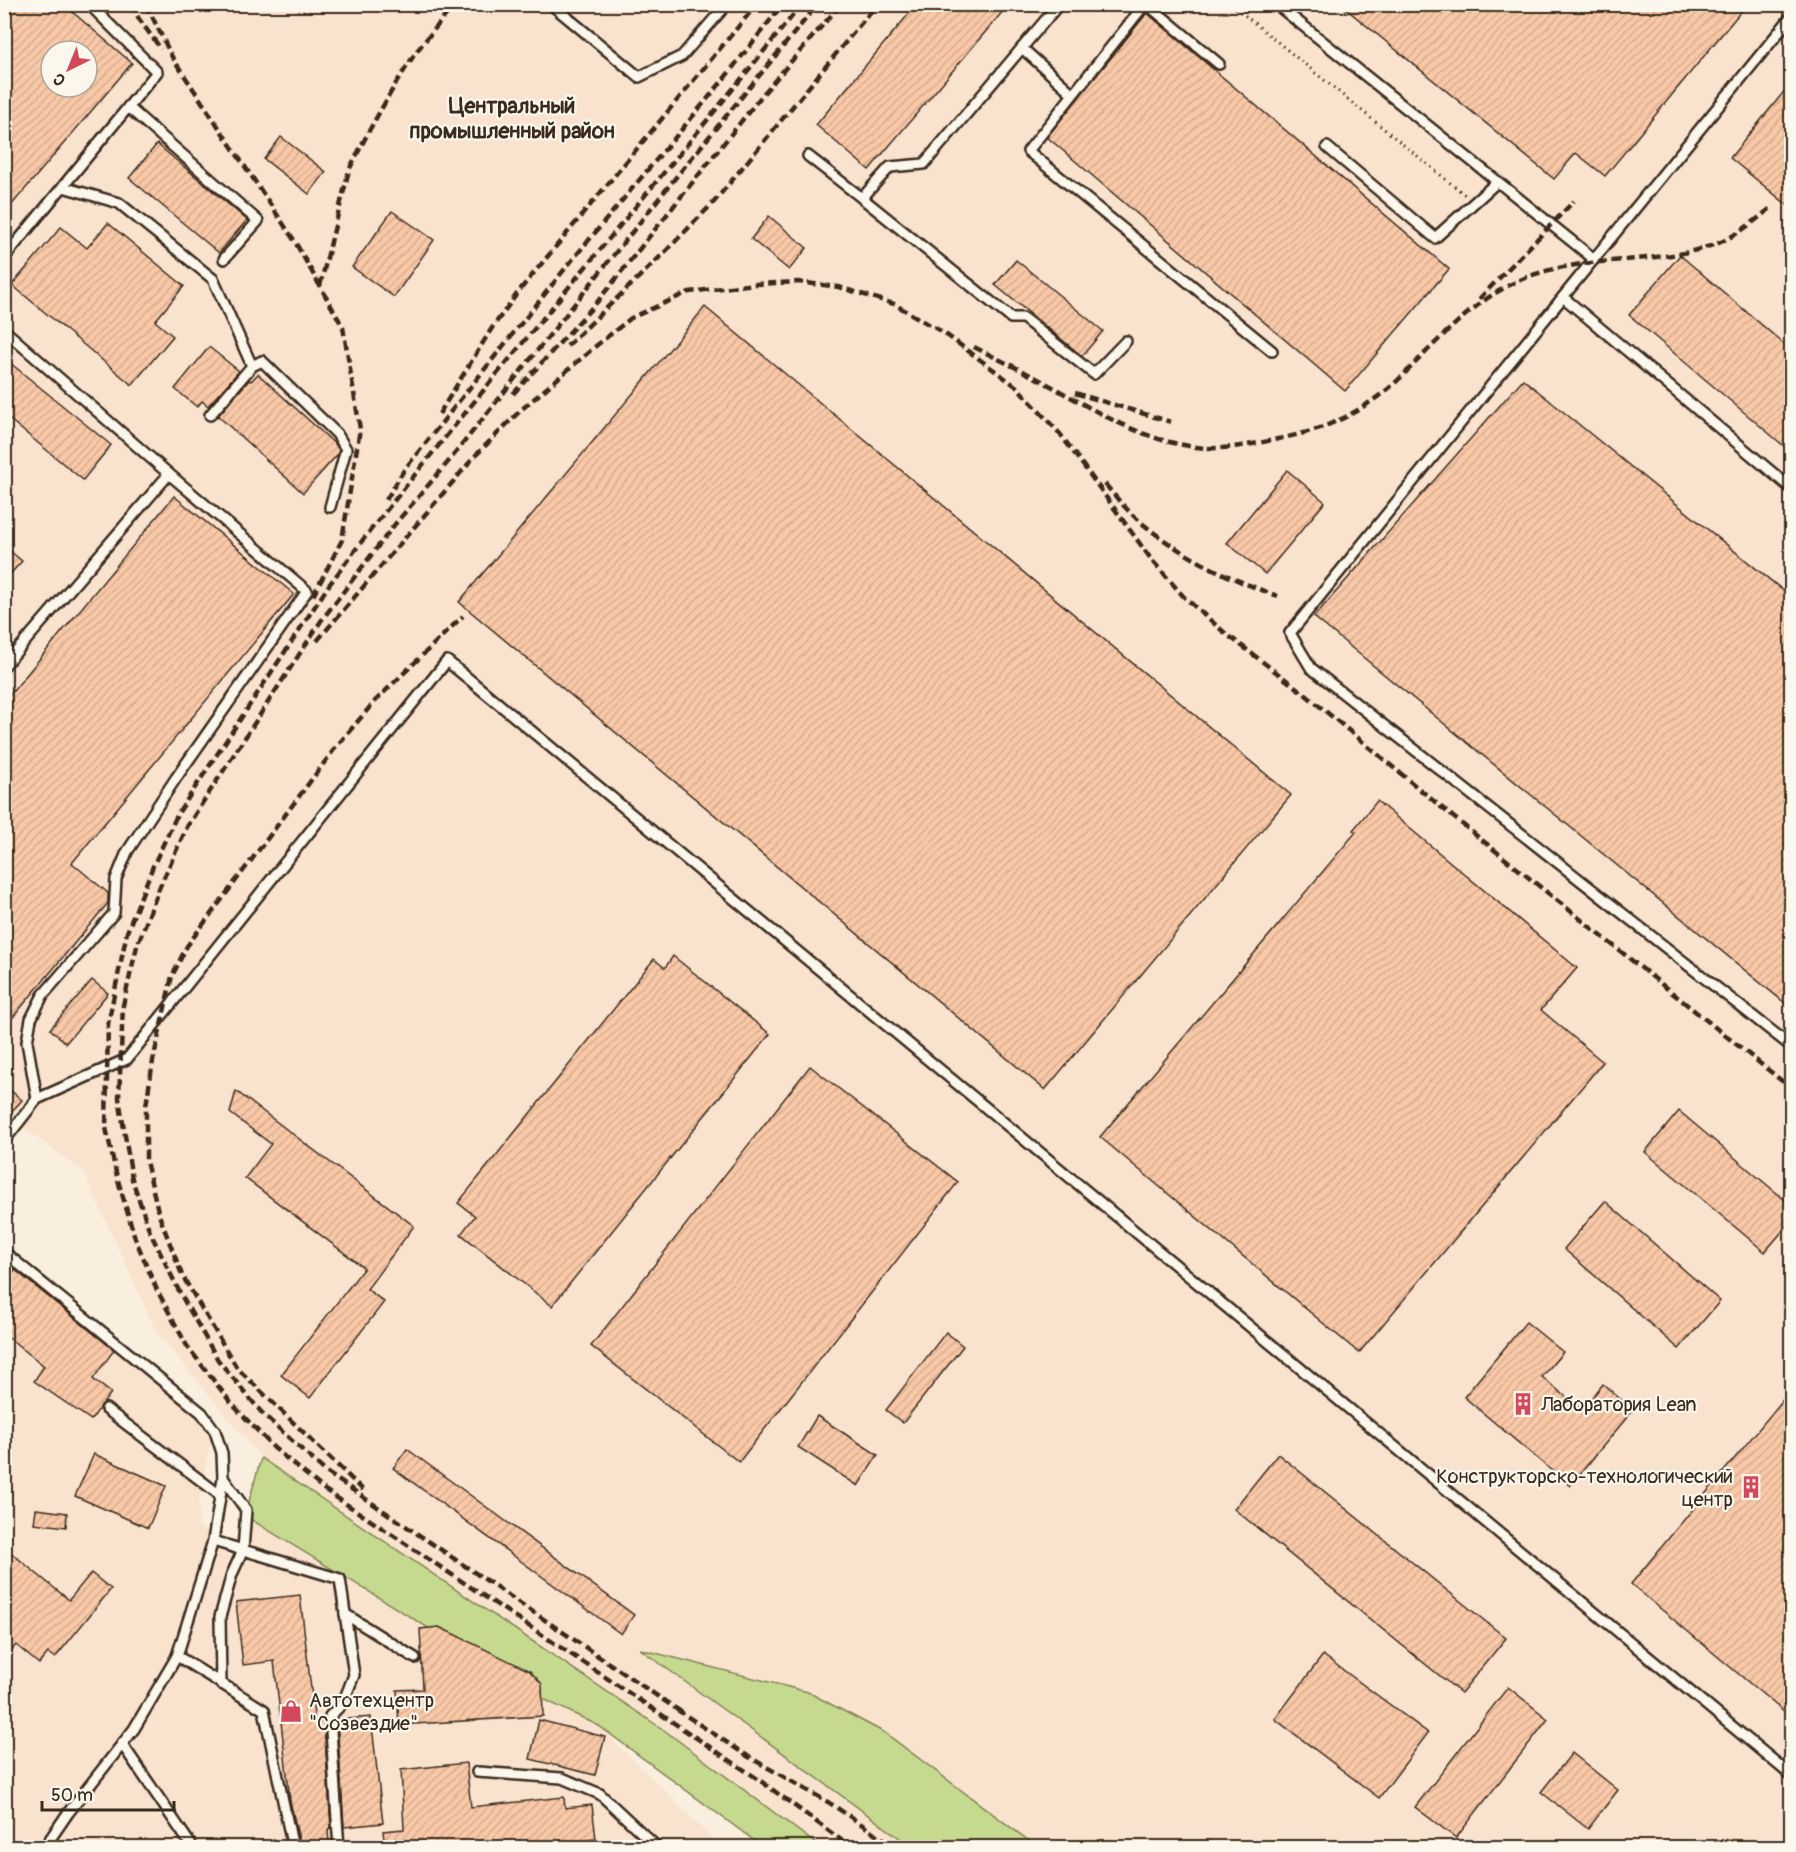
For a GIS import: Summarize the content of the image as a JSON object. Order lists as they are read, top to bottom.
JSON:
{
  "districts": ["Центральный промышленный район"],
  "places": {
    "building": ["Лаборатория Lean", "Конструкторско-технологический центр"],
    "shop": ["Автотехцентр \"Созвездие\""]
  },
  "scale_bar": "50 m",
  "north": "bottom left"
}
